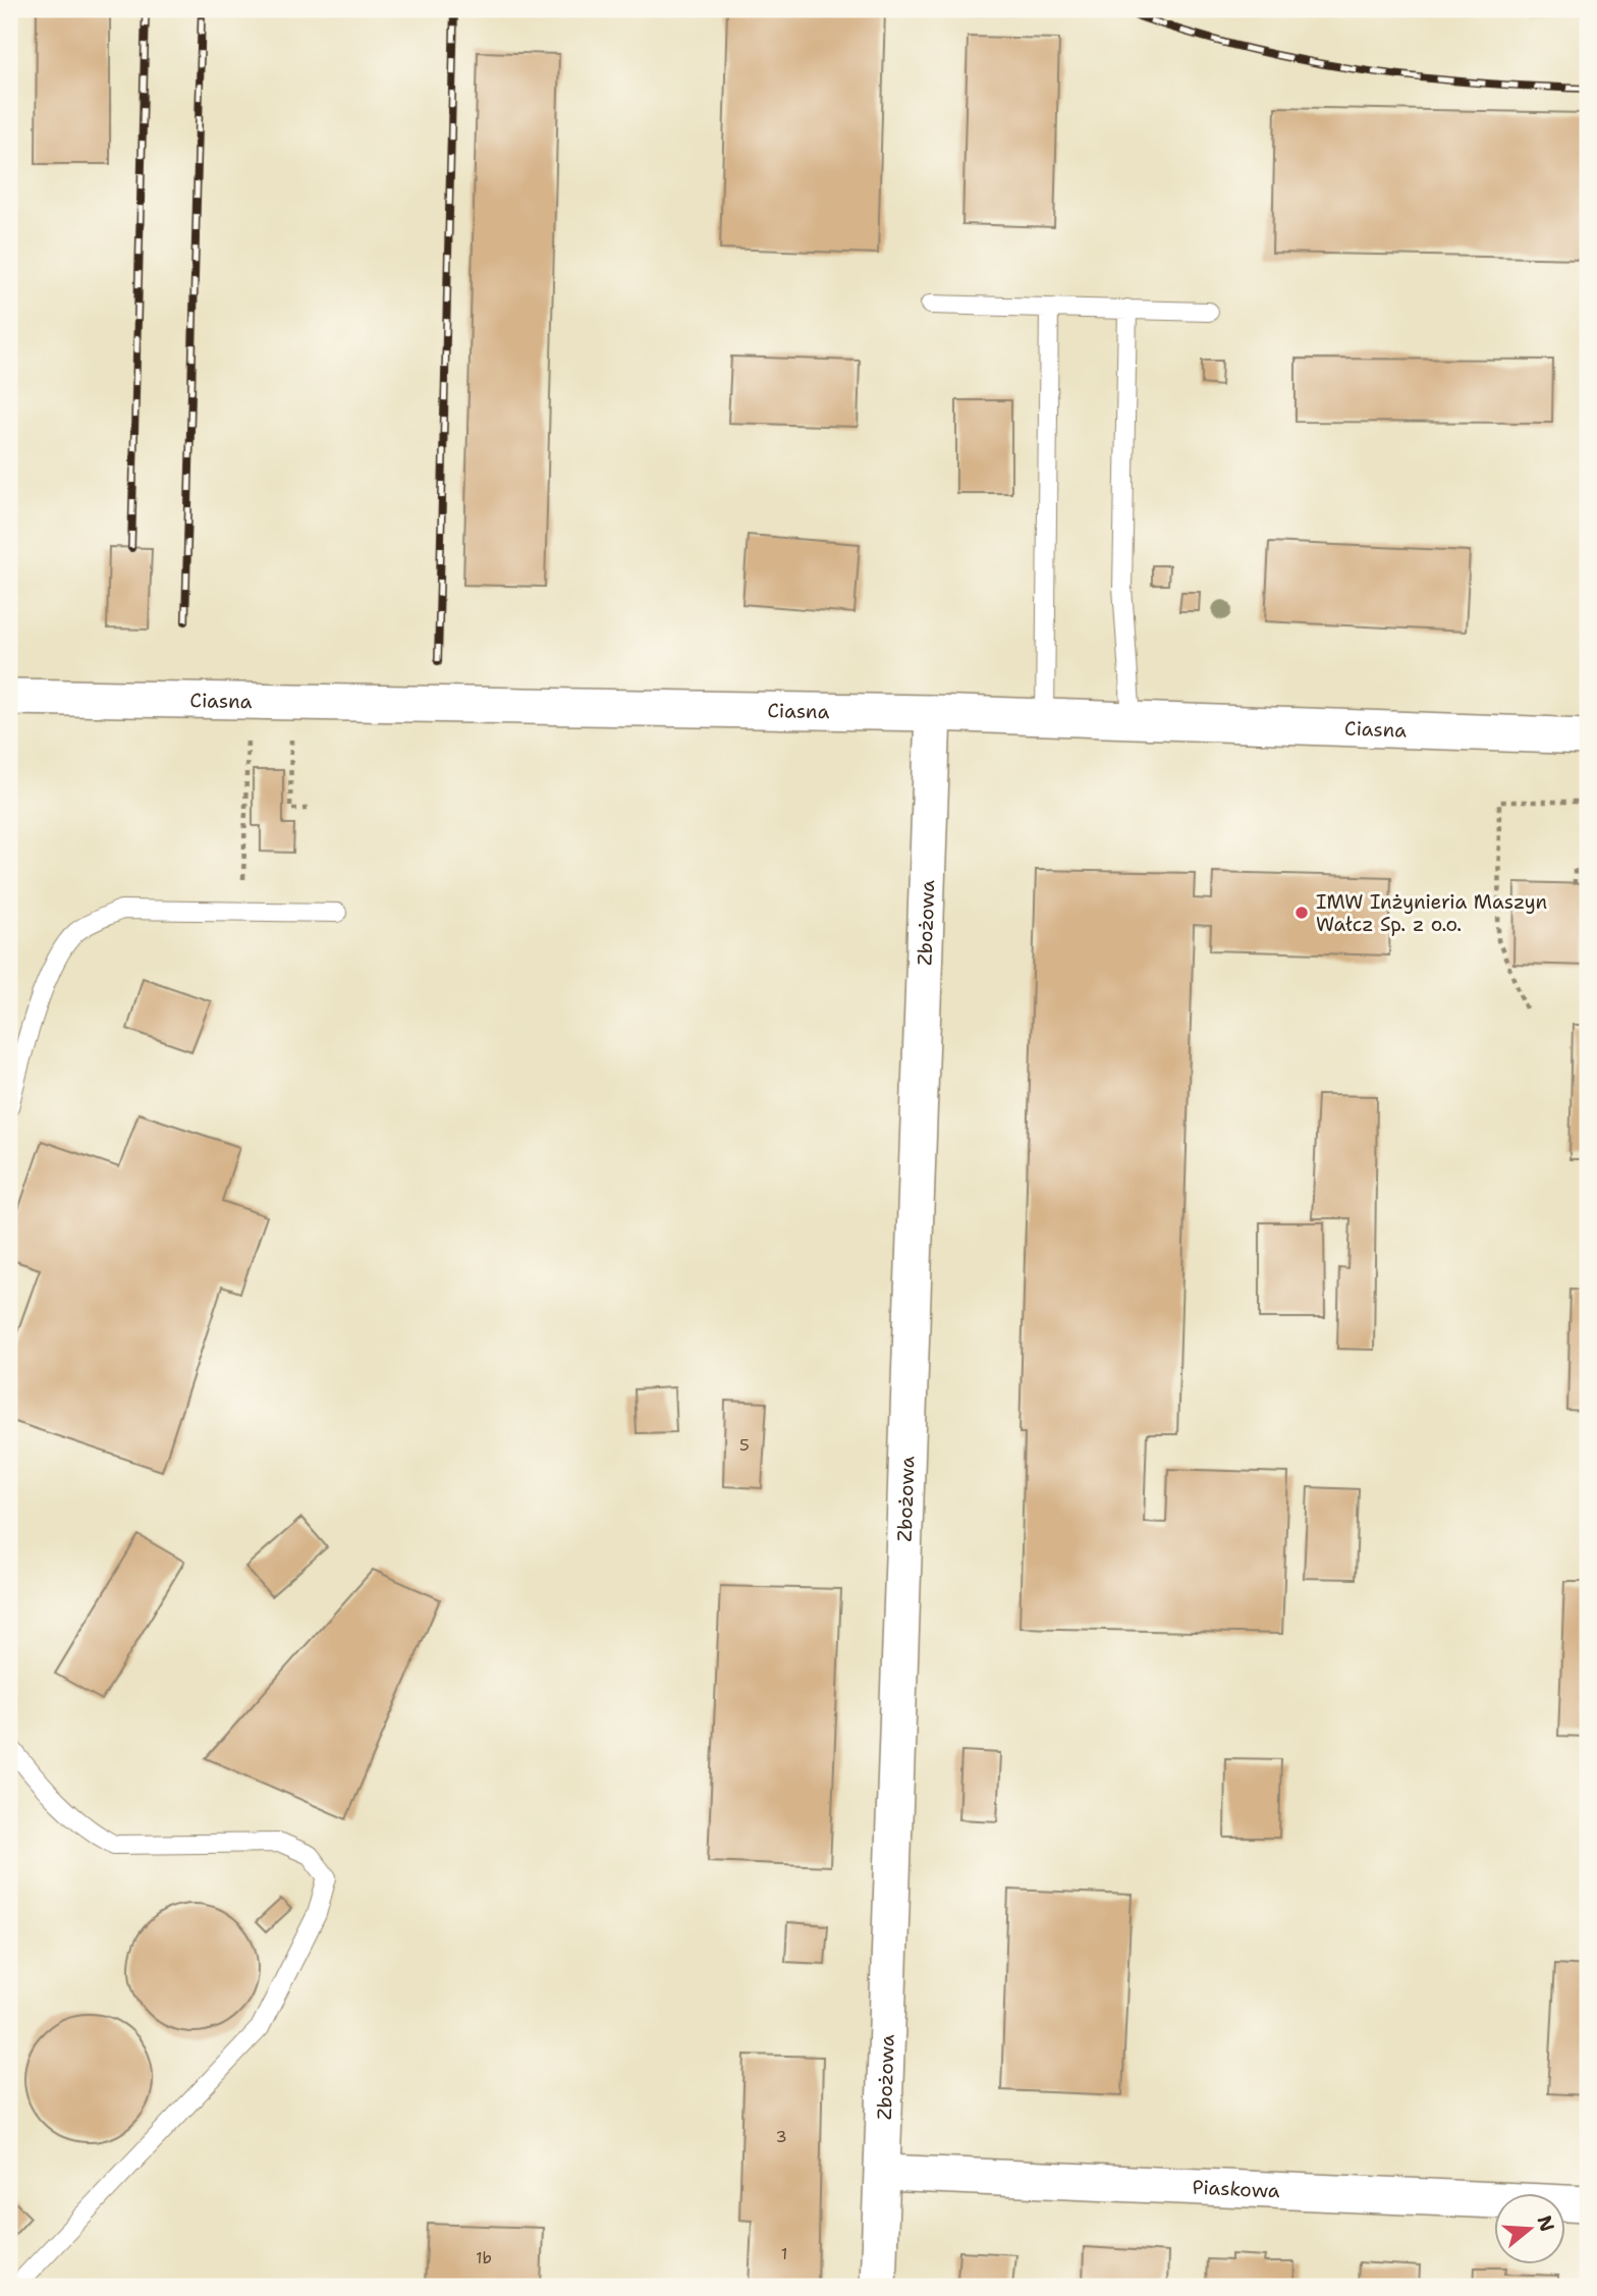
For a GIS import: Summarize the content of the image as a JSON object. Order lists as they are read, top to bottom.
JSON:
{
  "streets": {
    "street": ["Ciasna", "Zbożowa", "Piaskowa"]
  },
  "crossings": [
    ["Ciasna", "Zbożowa"],
    ["Zbożowa", "Piaskowa"]
  ],
  "places": ["IMW Inżynieria Maszyn Wałcz Sp. z o.o."],
  "house_numbers": [
    "5",
    "3",
    "1",
    "1b"
  ],
  "north": "right"
}
